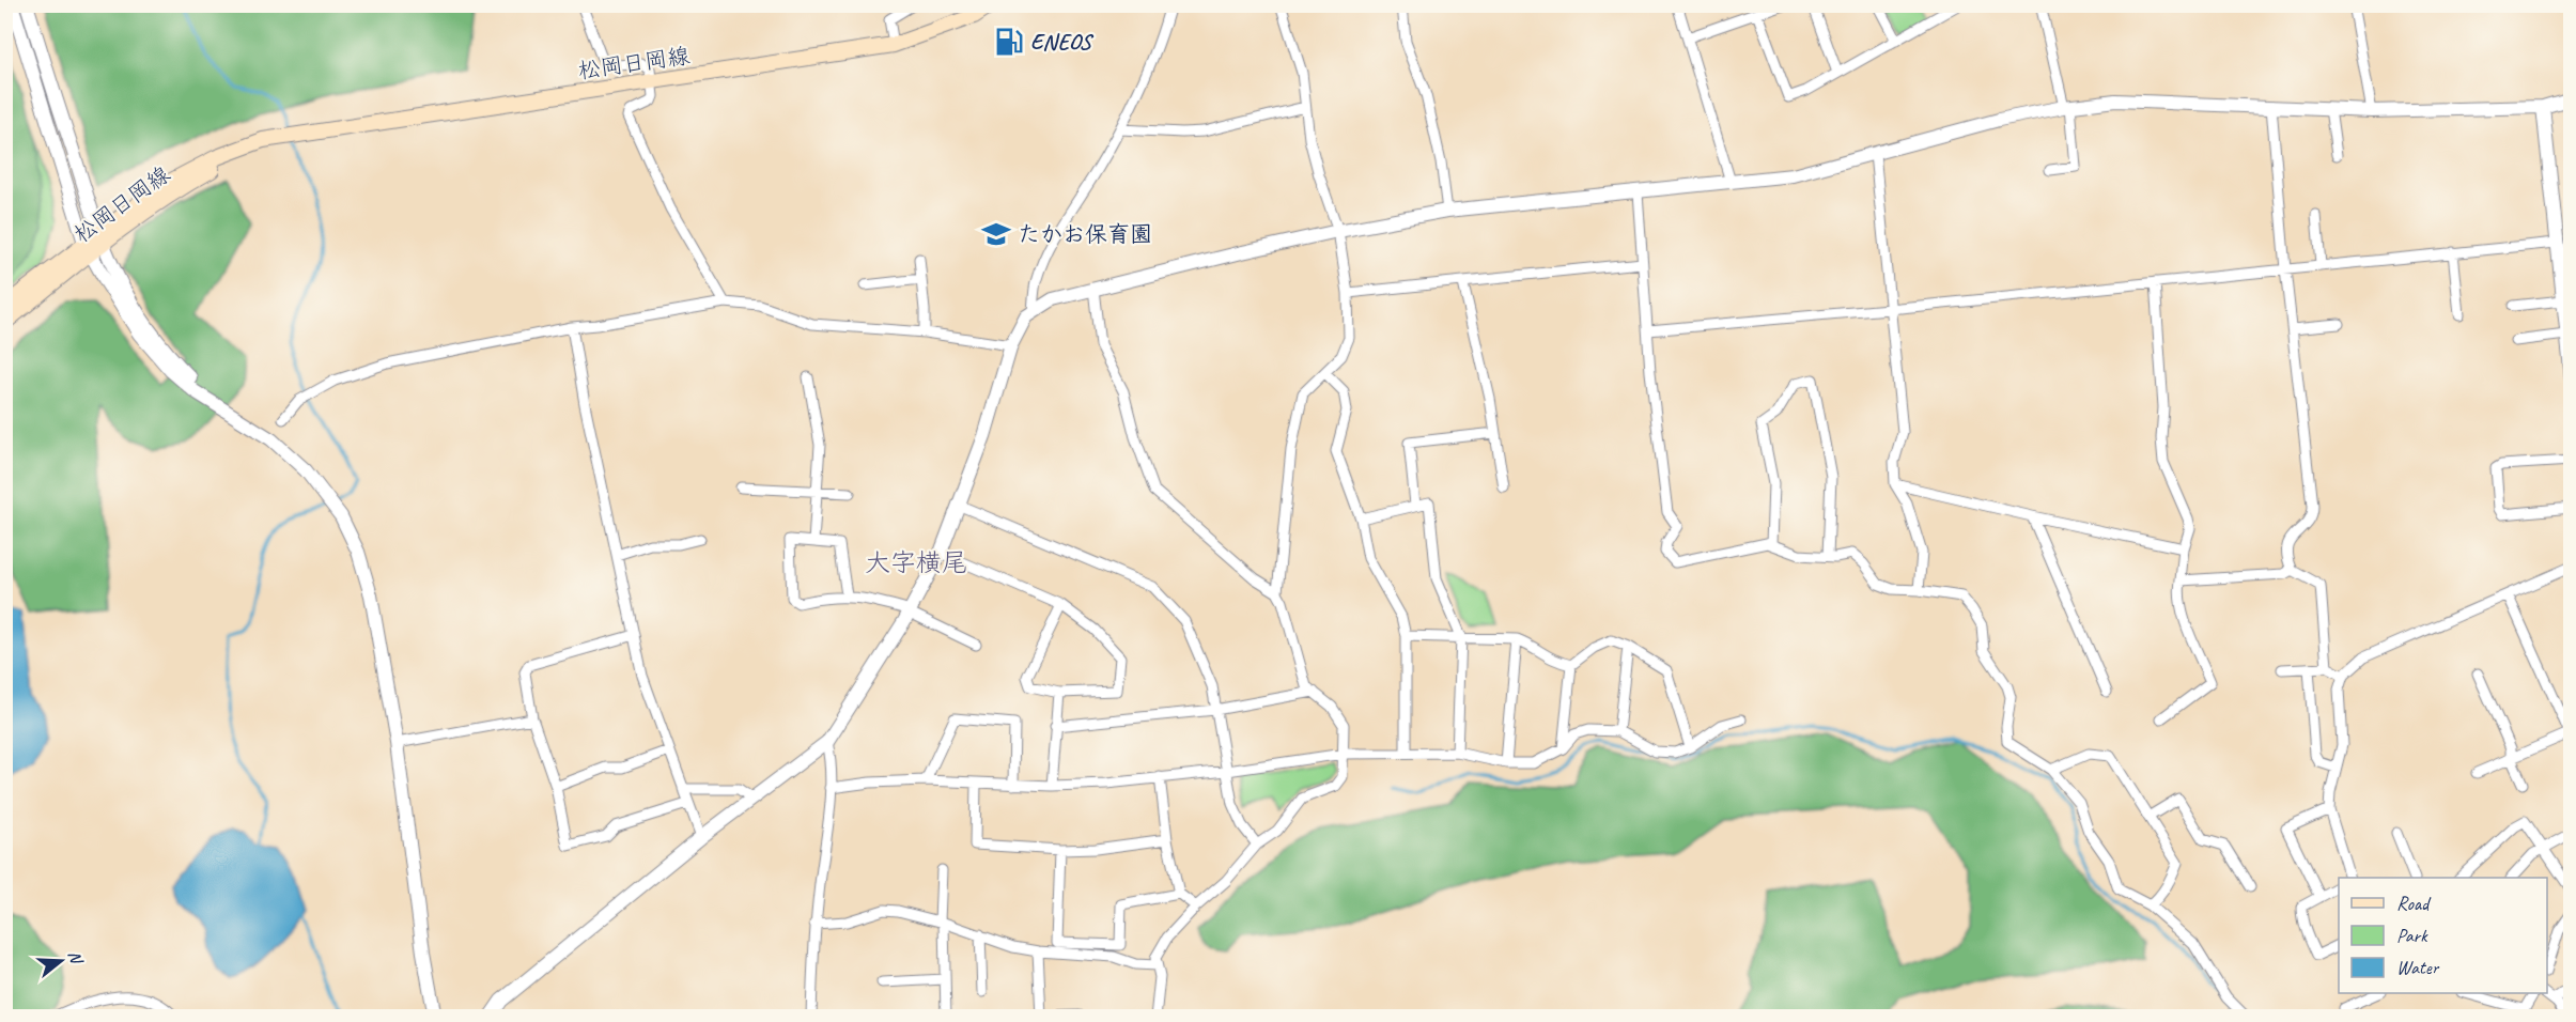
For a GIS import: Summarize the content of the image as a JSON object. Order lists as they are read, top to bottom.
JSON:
{
  "streets": {
    "main road": ["松岡日岡線"]
  },
  "districts": ["大字横尾"],
  "places": {
    "fuel station": ["ENEOS"],
    "school or university": ["たかお保育園"]
  },
  "legend": ["Road", "Park", "Water"],
  "north": "right"
}
